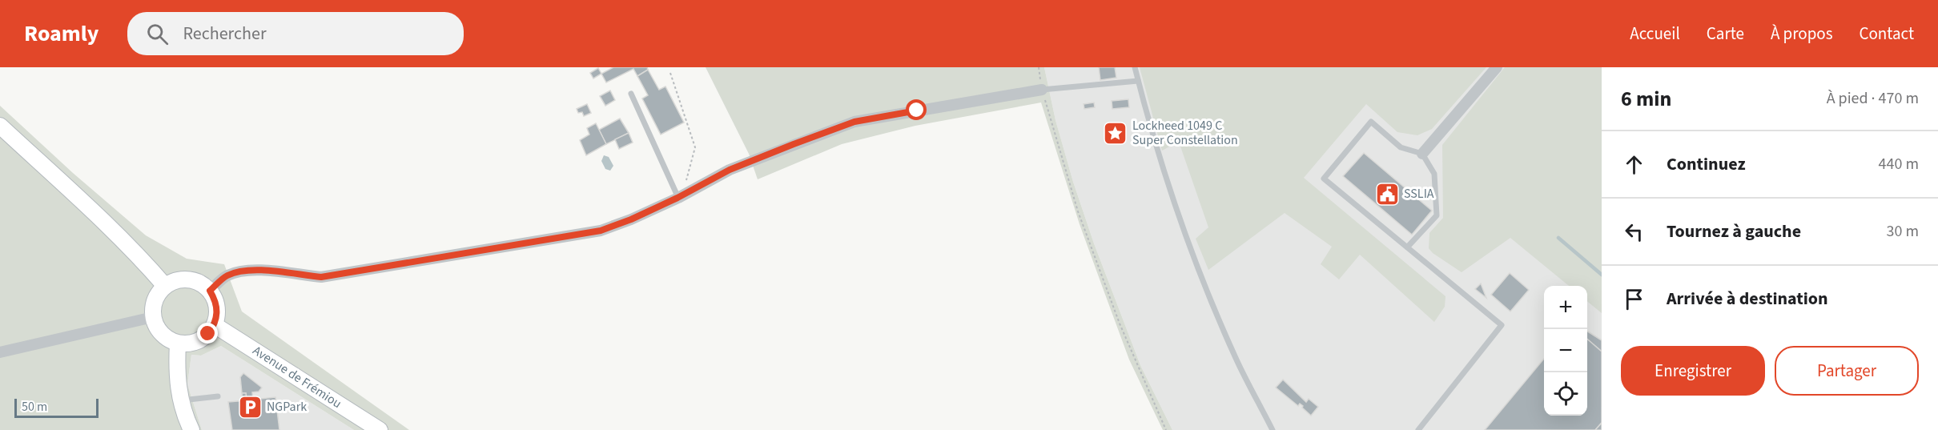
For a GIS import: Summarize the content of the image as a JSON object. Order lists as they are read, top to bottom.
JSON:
{
  "streets": {
    "main road": ["Avenue de Frémiou"]
  },
  "places": {
    "place": ["Lockheed 1049 C Super Constellation"],
    "public building": ["SSLIA"],
    "parking": ["NGPark"]
  },
  "scale_bar": "50 m",
  "page": {
    "header": "Roamly",
    "search": "Rechercher",
    "nav": [
      "Accueil",
      "Carte",
      "À propos",
      "Contact"
    ],
    "heading": ["6 min", "À pied · 470 m"],
    "list": [
      ["Continuez", "440 m"],
      ["Tournez à gauche", "30 m"],
      "Arrivée à destination"
    ],
    "map_buttons": ["+", "−"],
    "buttons": ["Enregistrer", "Partager"],
    "scale": "50 m"
  }
}
